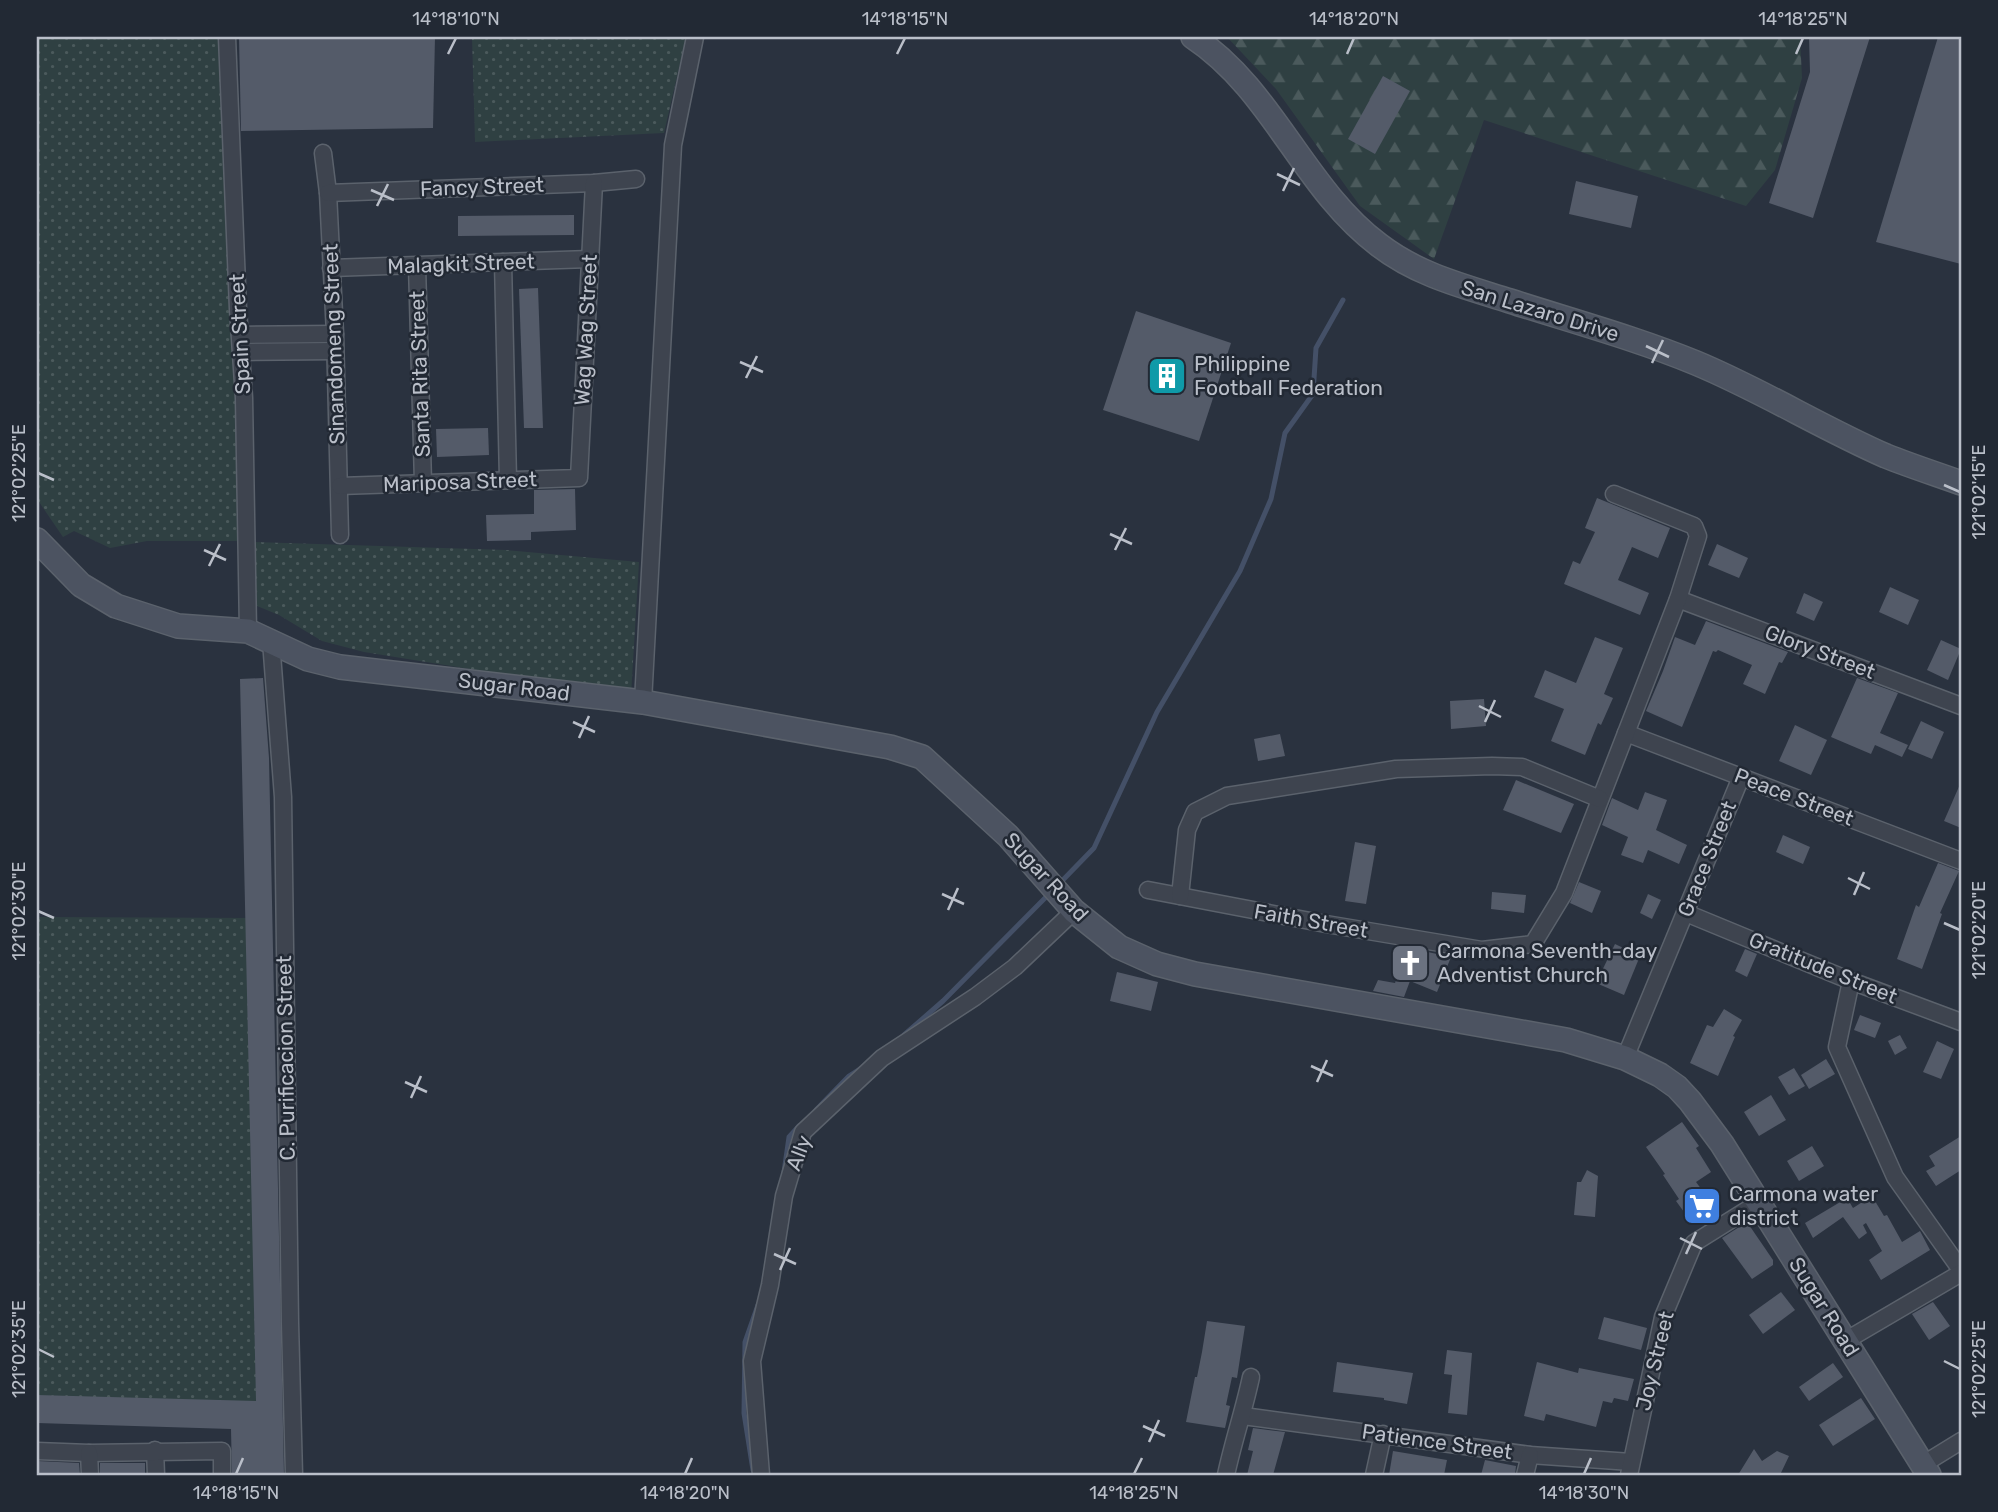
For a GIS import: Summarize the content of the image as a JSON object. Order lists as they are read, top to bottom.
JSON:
{
  "streets": {
    "main road": ["San Lazaro Drive", "Sugar Road"],
    "street": [
      "Fancy Street",
      "Malagkit Street",
      "Wag Wag Street",
      "Spain Street",
      "Sinandomeng Street",
      "Santa Rita Street",
      "Mariposa Street",
      "Glory Street",
      "Peace Street",
      "Grace Street",
      "Faith Street",
      "Gratitude Street",
      "C. Purificacion Street",
      "Ally",
      "Joy Street",
      "Patience Street"
    ]
  },
  "crossings": [
    ["Fancy Street", "Wag Wag Street"],
    ["Fancy Street", "Sinandomeng Street"],
    ["Malagkit Street", "Wag Wag Street"],
    ["Malagkit Street", "Sinandomeng Street"],
    ["Malagkit Street", "Santa Rita Street"],
    ["Wag Wag Street", "Mariposa Street"],
    ["Spain Street", "Sugar Road"],
    ["Sinandomeng Street", "Mariposa Street"],
    ["Santa Rita Street", "Mariposa Street"],
    ["Glory Street", "Faith Street"],
    ["Sugar Road", "Grace Street"],
    ["Sugar Road", "C. Purificacion Street"],
    ["Sugar Road", "Ally"],
    ["Sugar Road", "Joy Street"],
    ["Peace Street", "Grace Street"],
    ["Peace Street", "Faith Street"],
    ["Grace Street", "Gratitude Street"],
    ["Joy Street", "Patience Street"]
  ],
  "places": {
    "building": ["Philippine Football Federation"],
    "church": ["Carmona Seventh-day Adventist Church"],
    "supermarket": ["Carmona water district"]
  },
  "coordinates": [
    "14°18'10\"N",
    "14°18'15\"N",
    "14°18'20\"N",
    "14°18'25\"N",
    "121°02'25\"E",
    "121°02'15\"E",
    "121°02'30\"E",
    "121°02'20\"E",
    "121°02'35\"E",
    "14°18'30\"N"
  ]
}
